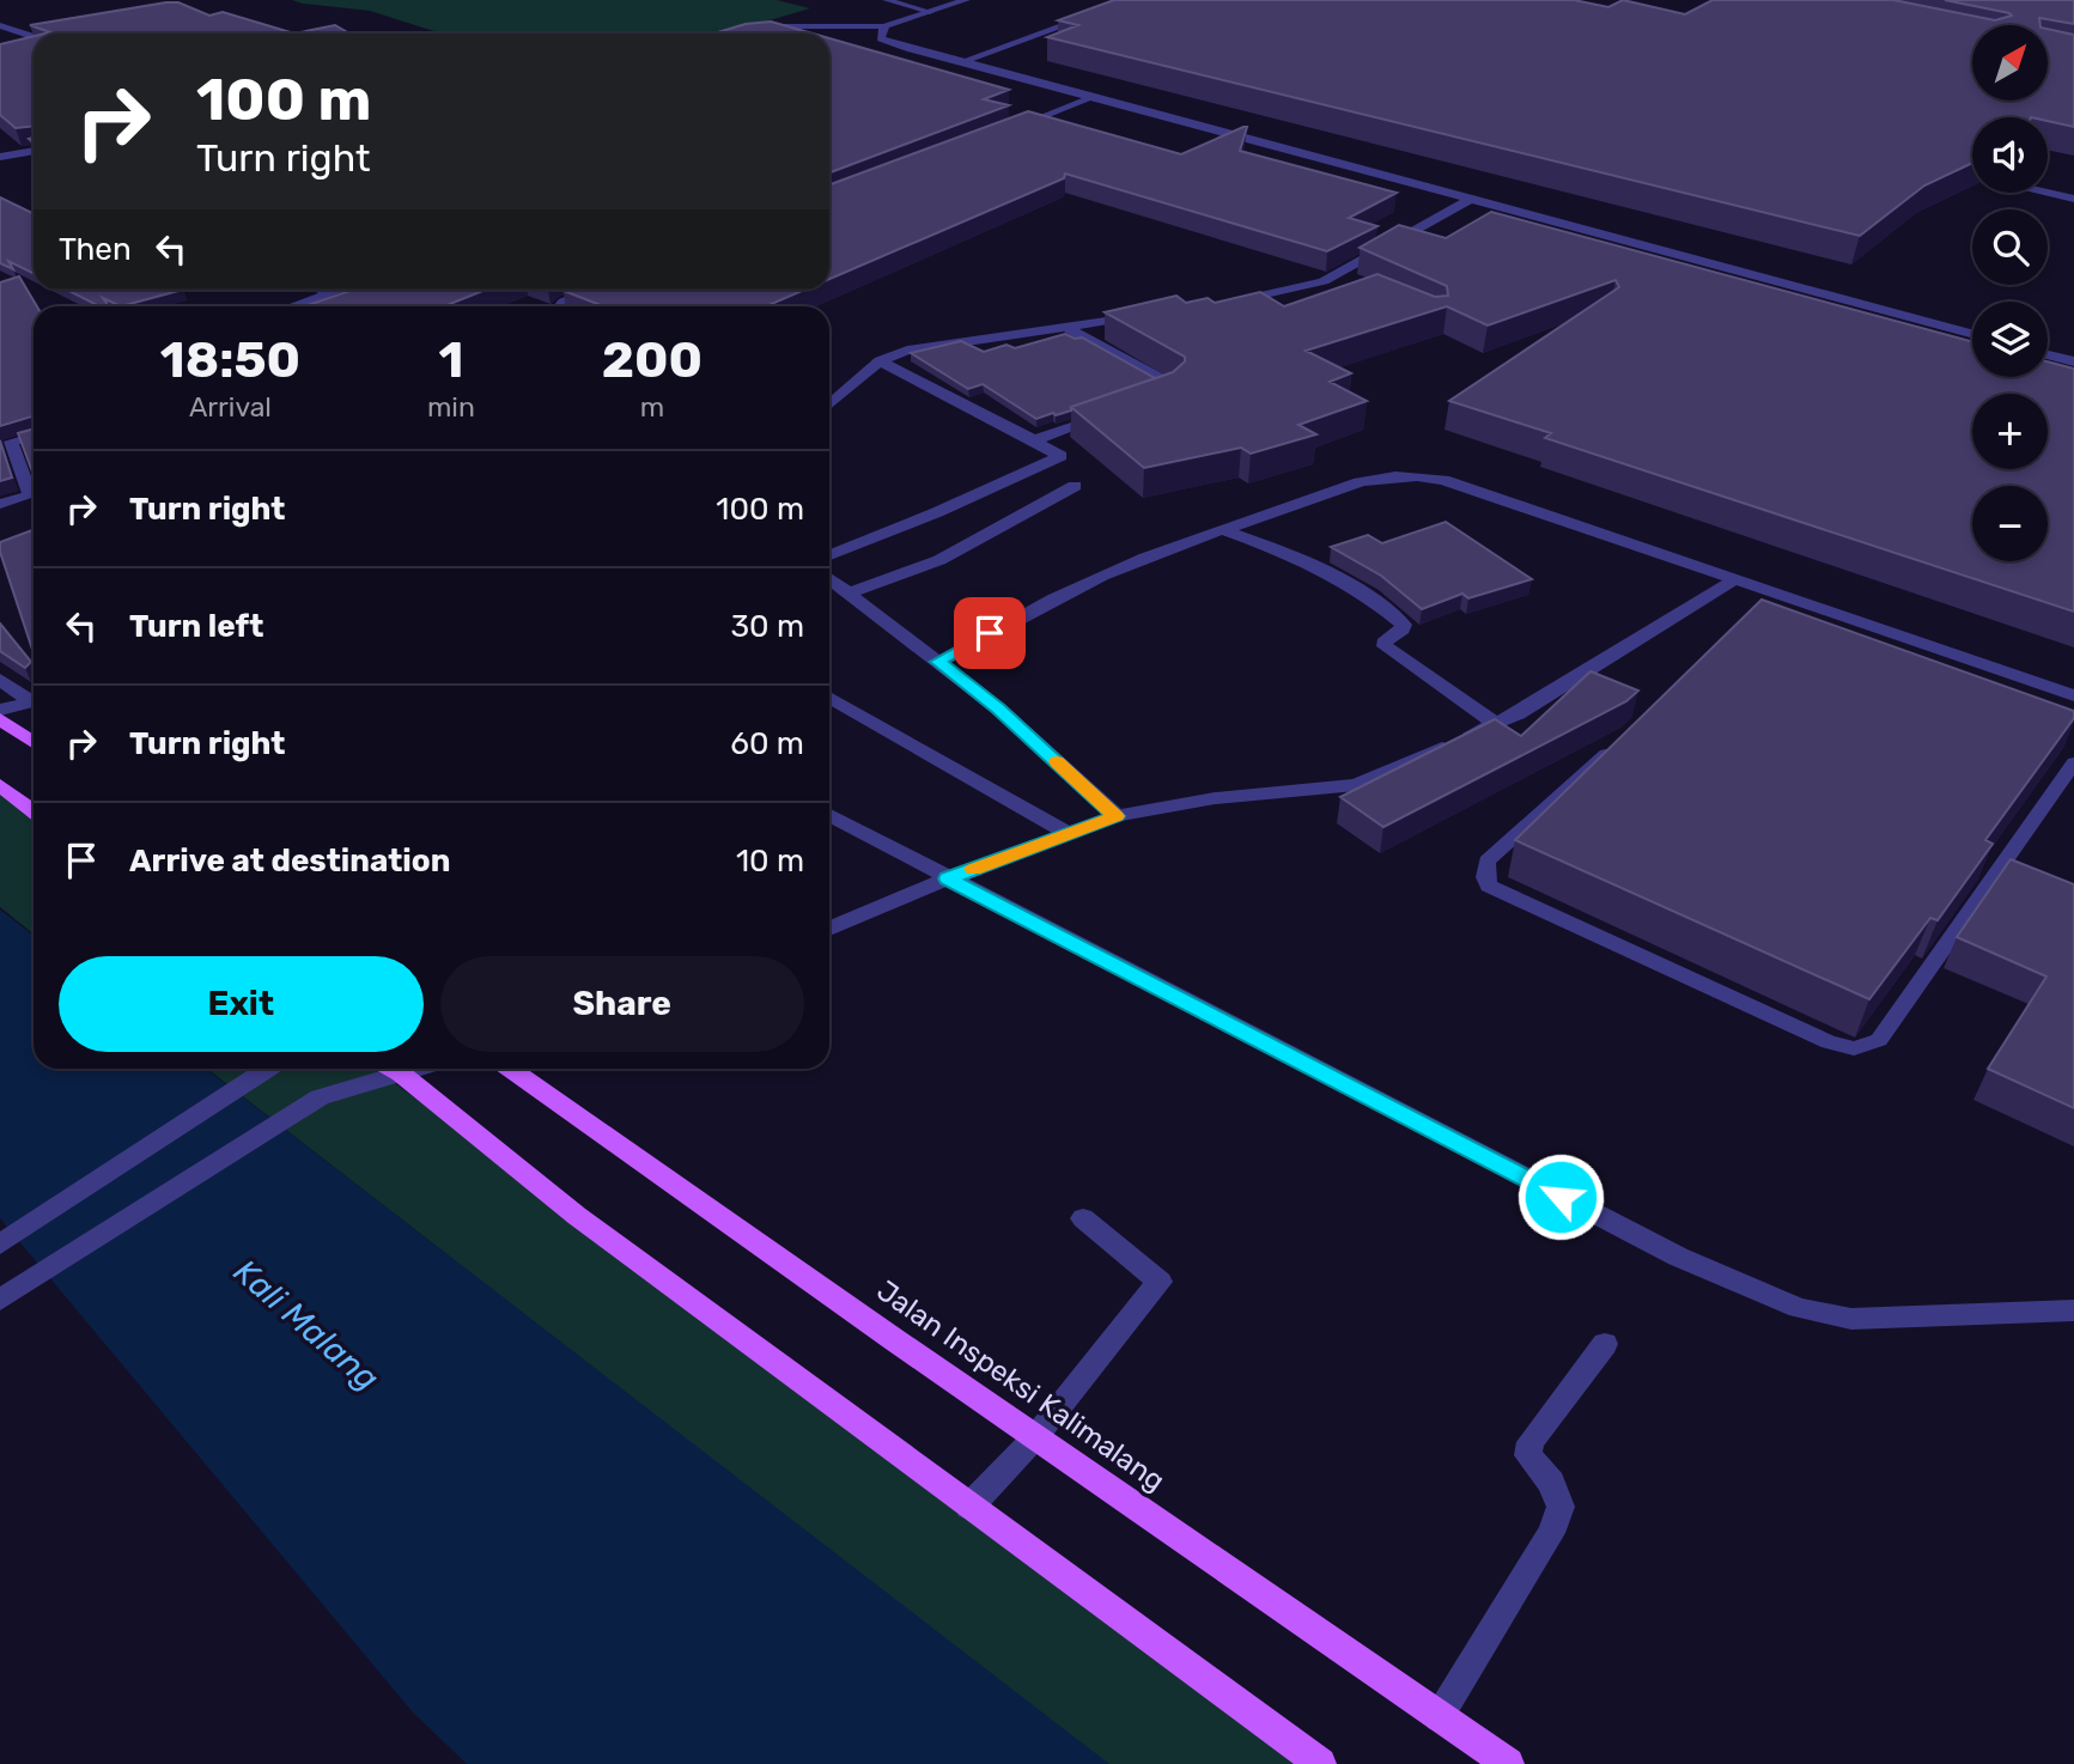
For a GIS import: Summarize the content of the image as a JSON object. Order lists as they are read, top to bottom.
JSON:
{
  "streets": {
    "main road": ["Jalan Inspeksi Kalimalang"]
  },
  "water": ["Kali Malang"],
  "north": "top right",
  "page": {
    "map_buttons": ["+", "−"],
    "turn": ["100 m", "Turn right"],
    "then": "Then",
    "eta": [
      "18:50",
      "Arrival",
      "1",
      "min",
      "200",
      "m"
    ],
    "list": [
      {
        "name": "Turn right",
        "value": "100 m"
      },
      {
        "name": "Turn left",
        "value": "30 m"
      },
      {
        "name": "Turn right",
        "value": "60 m"
      },
      {
        "name": "Arrive at destination",
        "value": "10 m"
      }
    ],
    "buttons": ["Exit", "Share"]
  }
}
